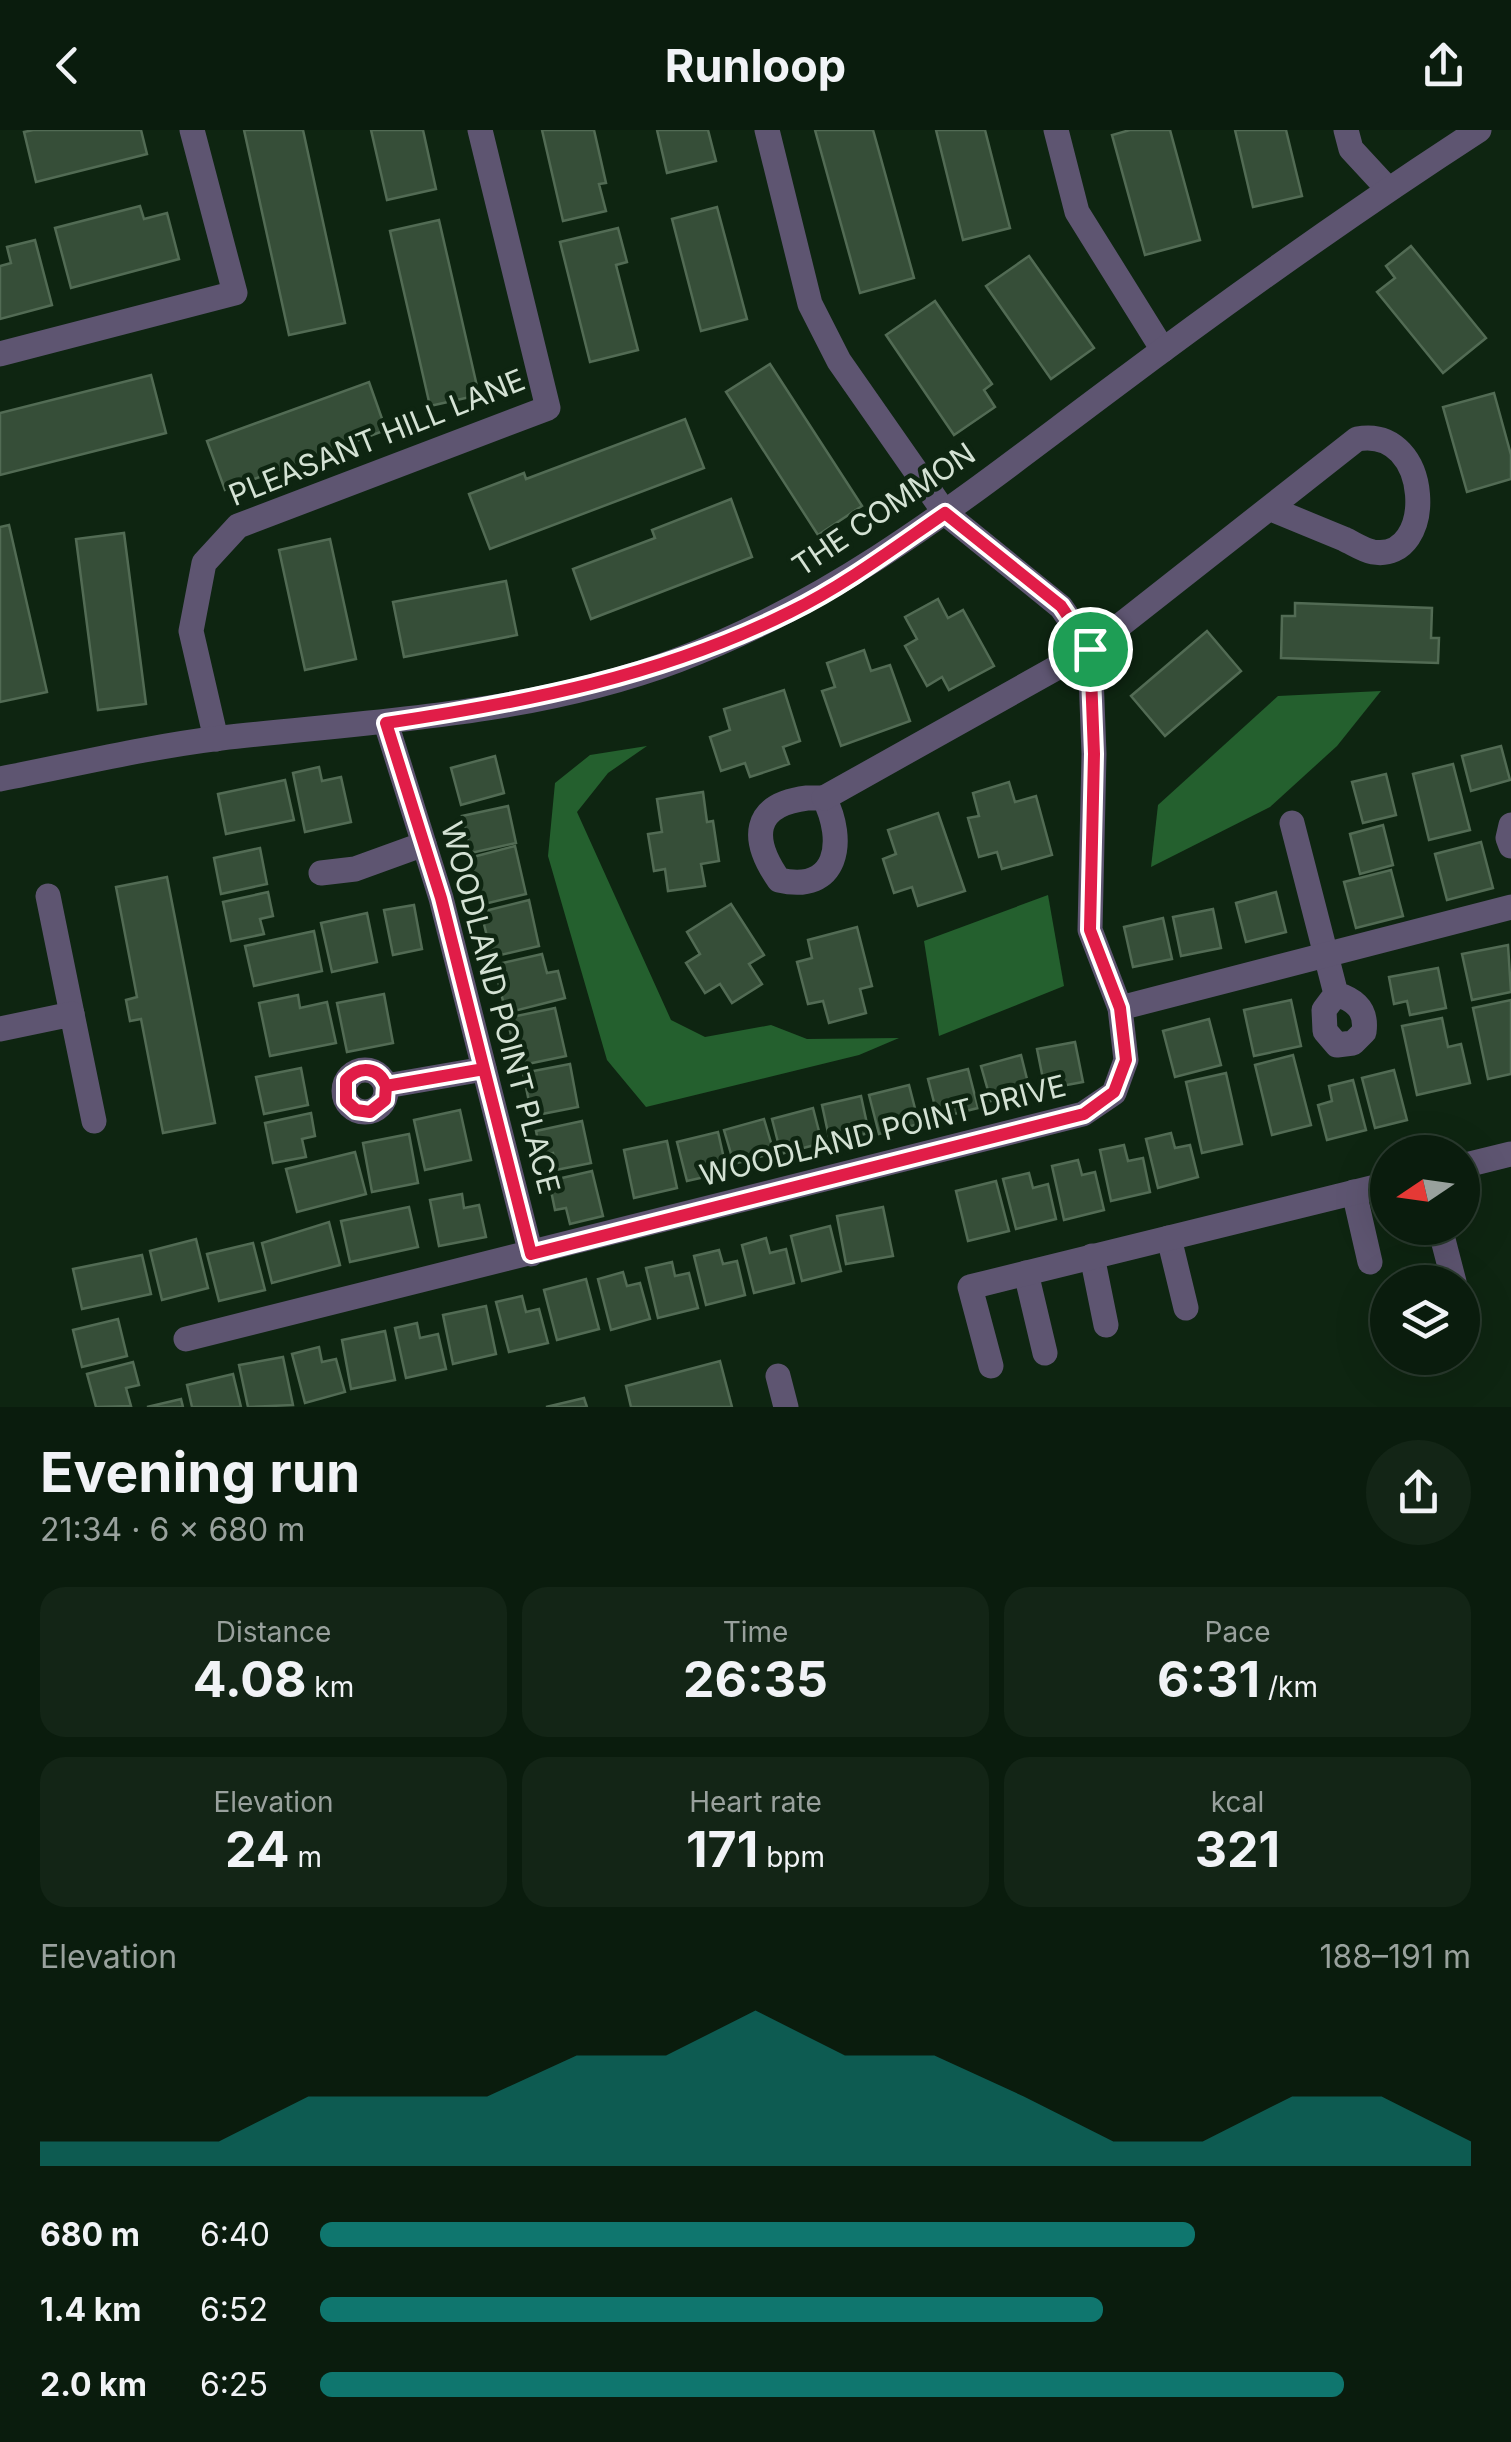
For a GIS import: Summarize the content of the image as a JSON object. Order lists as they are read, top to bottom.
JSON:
{
  "streets": {
    "street": [
      "PLEASANT HILL LANE",
      "THE COMMON",
      "WOODLAND POINT PLACE",
      "WOODLAND POINT DRIVE"
    ]
  },
  "crossings": [
    ["PLEASANT HILL LANE", "THE COMMON"],
    ["THE COMMON", "WOODLAND POINT PLACE"],
    ["WOODLAND POINT PLACE", "WOODLAND POINT DRIVE"]
  ],
  "north": "left",
  "page": {
    "header": "Runloop",
    "heading": ["Evening run", "21:34 · 6 × 680 m"],
    "stats": [
      ["Distance", "4.08 km"],
      ["Time", "26:35"],
      ["Pace", "6:31 /km"],
      ["Elevation", "24 m"],
      ["Heart rate", "171 bpm"],
      ["kcal", "321"]
    ],
    "chart": ["Elevation", "188–191 m"],
    "list": [
      {
        "name": "680 m",
        "note": "6:40"
      },
      {
        "name": "1.4 km",
        "note": "6:52"
      },
      {
        "name": "2.0 km",
        "note": "6:25"
      }
    ]
  }
}
